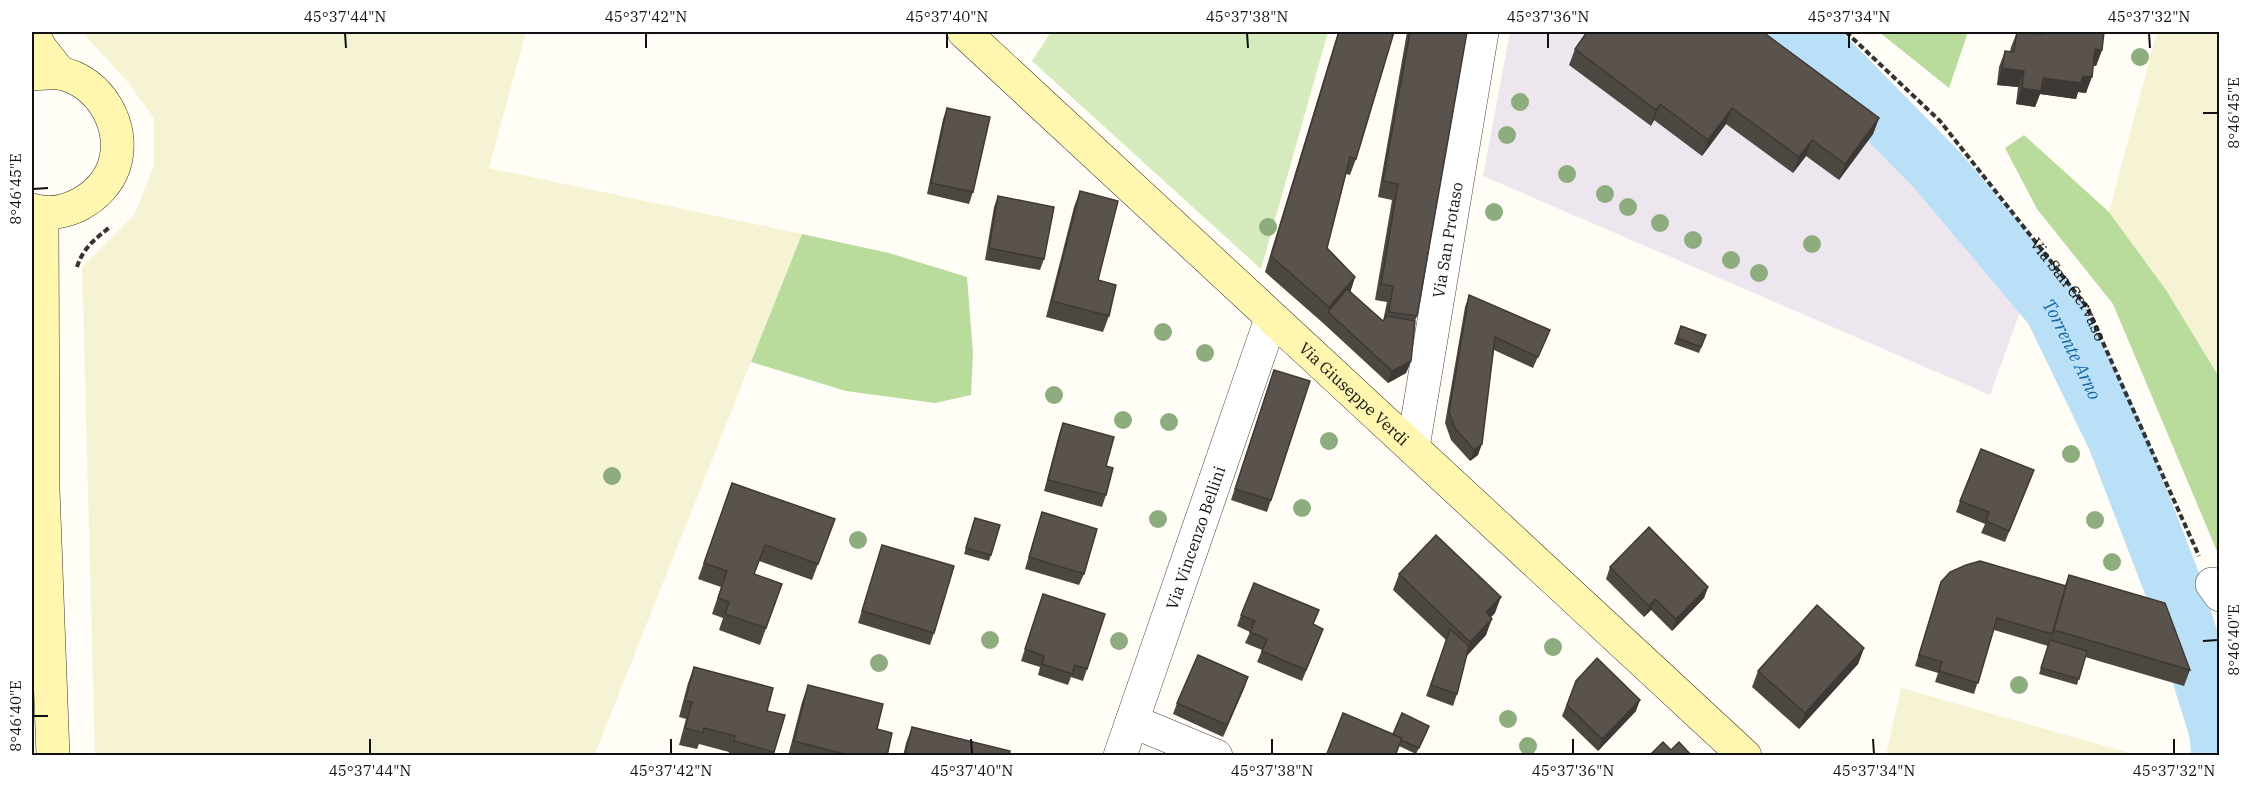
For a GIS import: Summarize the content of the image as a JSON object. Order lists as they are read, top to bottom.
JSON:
{
  "streets": {
    "street": ["Via San Protaso", "Via Giuseppe Verdi", "Via Vincenzo Bellini"],
    "path": ["Via San Gervaso"]
  },
  "crossings": [
    ["Via San Protaso", "Via Giuseppe Verdi"],
    ["Via Giuseppe Verdi", "Via Vincenzo Bellini"]
  ],
  "water": ["Torrente Arno"],
  "coordinates": [
    "45°37'44\"N",
    "45°37'42\"N",
    "45°37'40\"N",
    "45°37'38\"N",
    "45°37'36\"N",
    "45°37'34\"N",
    "45°37'32\"N",
    "8°46'45\"E",
    "8°46'40\"E"
  ]
}
